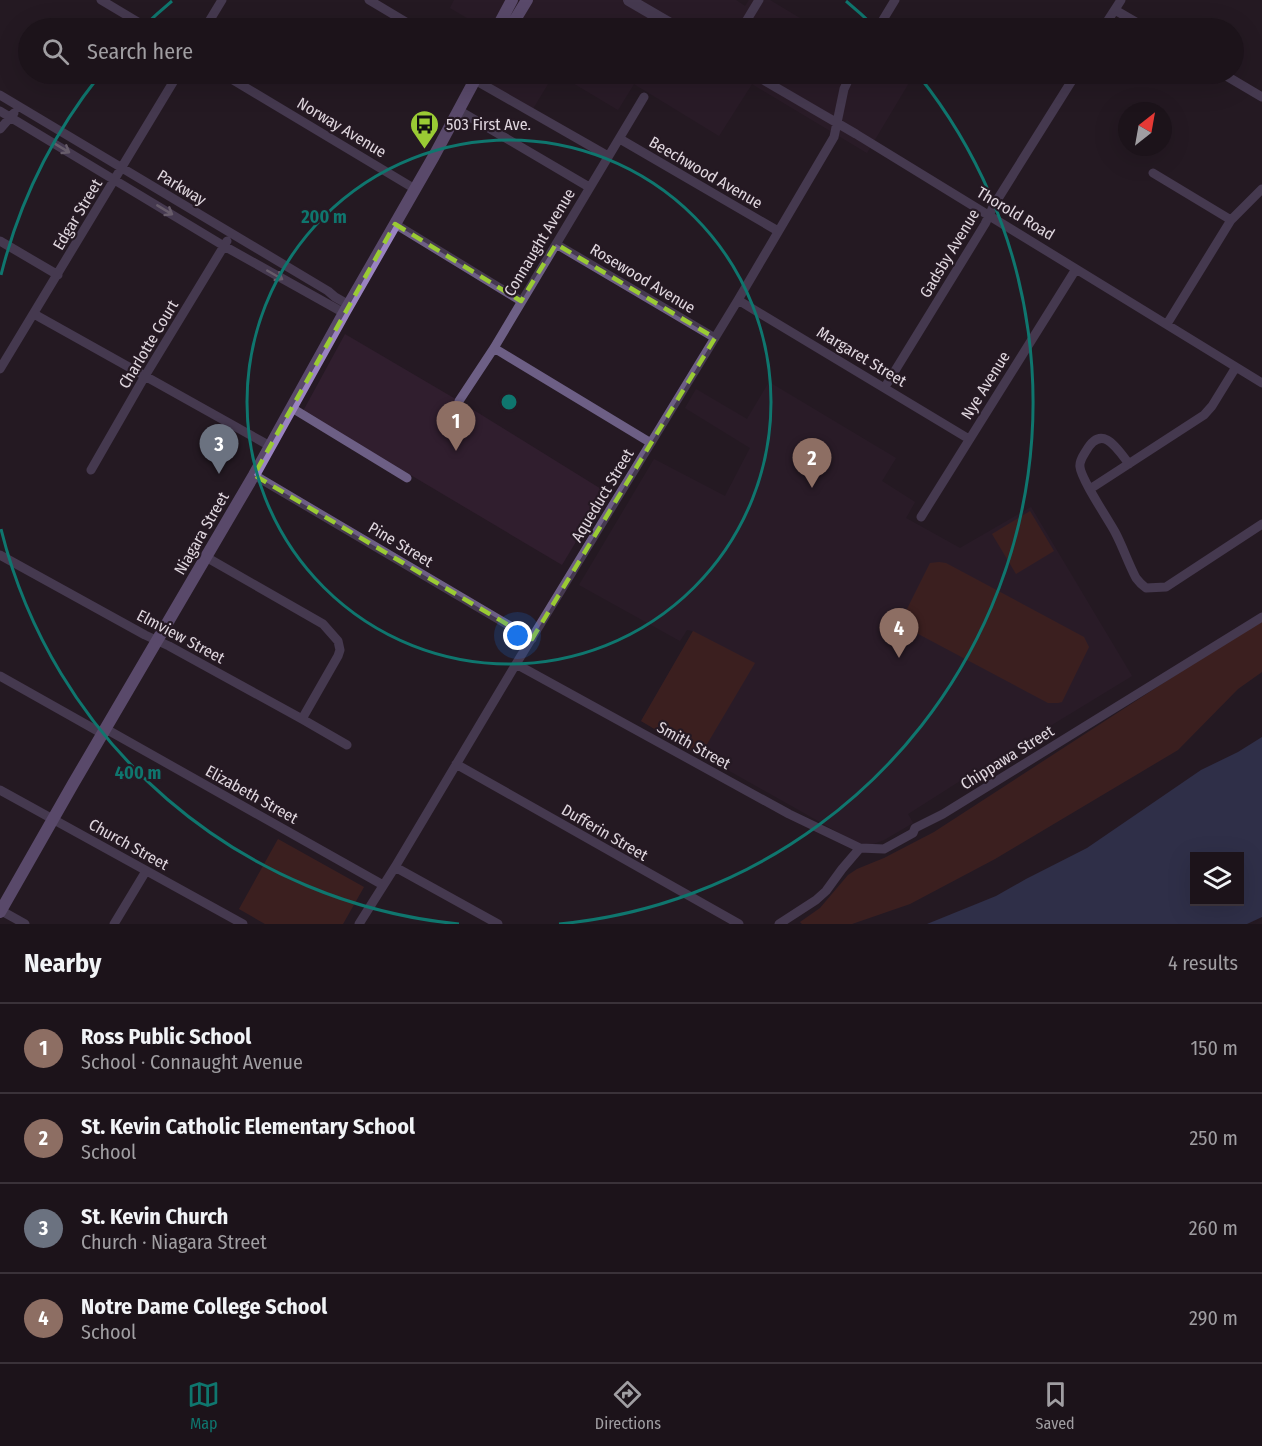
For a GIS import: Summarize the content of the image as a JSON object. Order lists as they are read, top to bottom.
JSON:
{
  "streets": {
    "main road": ["Niagara Street"],
    "street": [
      "Norway Avenue",
      "Beechwood Avenue",
      "Parkway",
      "Thorold Road",
      "Edgar Street",
      "Connaught Avenue",
      "Gadsby Avenue",
      "Rosewood Avenue",
      "Charlotte Court",
      "Margaret Street",
      "Nye Avenue",
      "Aqueduct Street",
      "Pine Street",
      "Elmview Street",
      "Smith Street",
      "Chippawa Street",
      "Elizabeth Street",
      "Dufferin Street",
      "Church Street"
    ]
  },
  "crossings": [
    ["Norway Avenue", "Niagara Street"],
    ["Beechwood Avenue", "Connaught Avenue"],
    ["Beechwood Avenue", "Aqueduct Street"],
    ["Parkway", "Edgar Street"],
    ["Parkway", "Charlotte Court"],
    ["Parkway", "Niagara Street"],
    ["Thorold Road", "Gadsby Avenue"],
    ["Thorold Road", "Nye Avenue"],
    ["Thorold Road", "Aqueduct Street"],
    ["Connaught Avenue", "Rosewood Avenue"],
    ["Gadsby Avenue", "Margaret Street"],
    ["Rosewood Avenue", "Aqueduct Street"],
    ["Margaret Street", "Nye Avenue"],
    ["Margaret Street", "Aqueduct Street"],
    ["Aqueduct Street", "Pine Street"],
    ["Aqueduct Street", "Smith Street"],
    ["Aqueduct Street", "Elizabeth Street"],
    ["Aqueduct Street", "Dufferin Street"],
    ["Niagara Street", "Pine Street"],
    ["Niagara Street", "Elmview Street"],
    ["Niagara Street", "Elizabeth Street"],
    ["Niagara Street", "Church Street"],
    ["Smith Street", "Chippawa Street"]
  ],
  "places": {
    "bus stop": ["503 First Ave."]
  },
  "north": "top right",
  "page": {
    "search": "Search here",
    "pins": [
      "1",
      "3",
      "2",
      "4"
    ],
    "heading": ["Nearby", "4 results"],
    "list": [
      {
        "mark": "1",
        "name": "Ross Public School",
        "note": "School · Connaught Avenue",
        "value": "150 m"
      },
      {
        "mark": "2",
        "name": "St. Kevin Catholic Elementary School",
        "note": "School",
        "value": "250 m"
      },
      {
        "mark": "3",
        "name": "St. Kevin Church",
        "note": "Church · Niagara Street",
        "value": "260 m"
      },
      {
        "mark": "4",
        "name": "Notre Dame College School",
        "note": "School",
        "value": "290 m"
      }
    ],
    "nav": ["Map", "Directions", "Saved"]
  },
  "rings": ["200 m", "400 m"]
}
